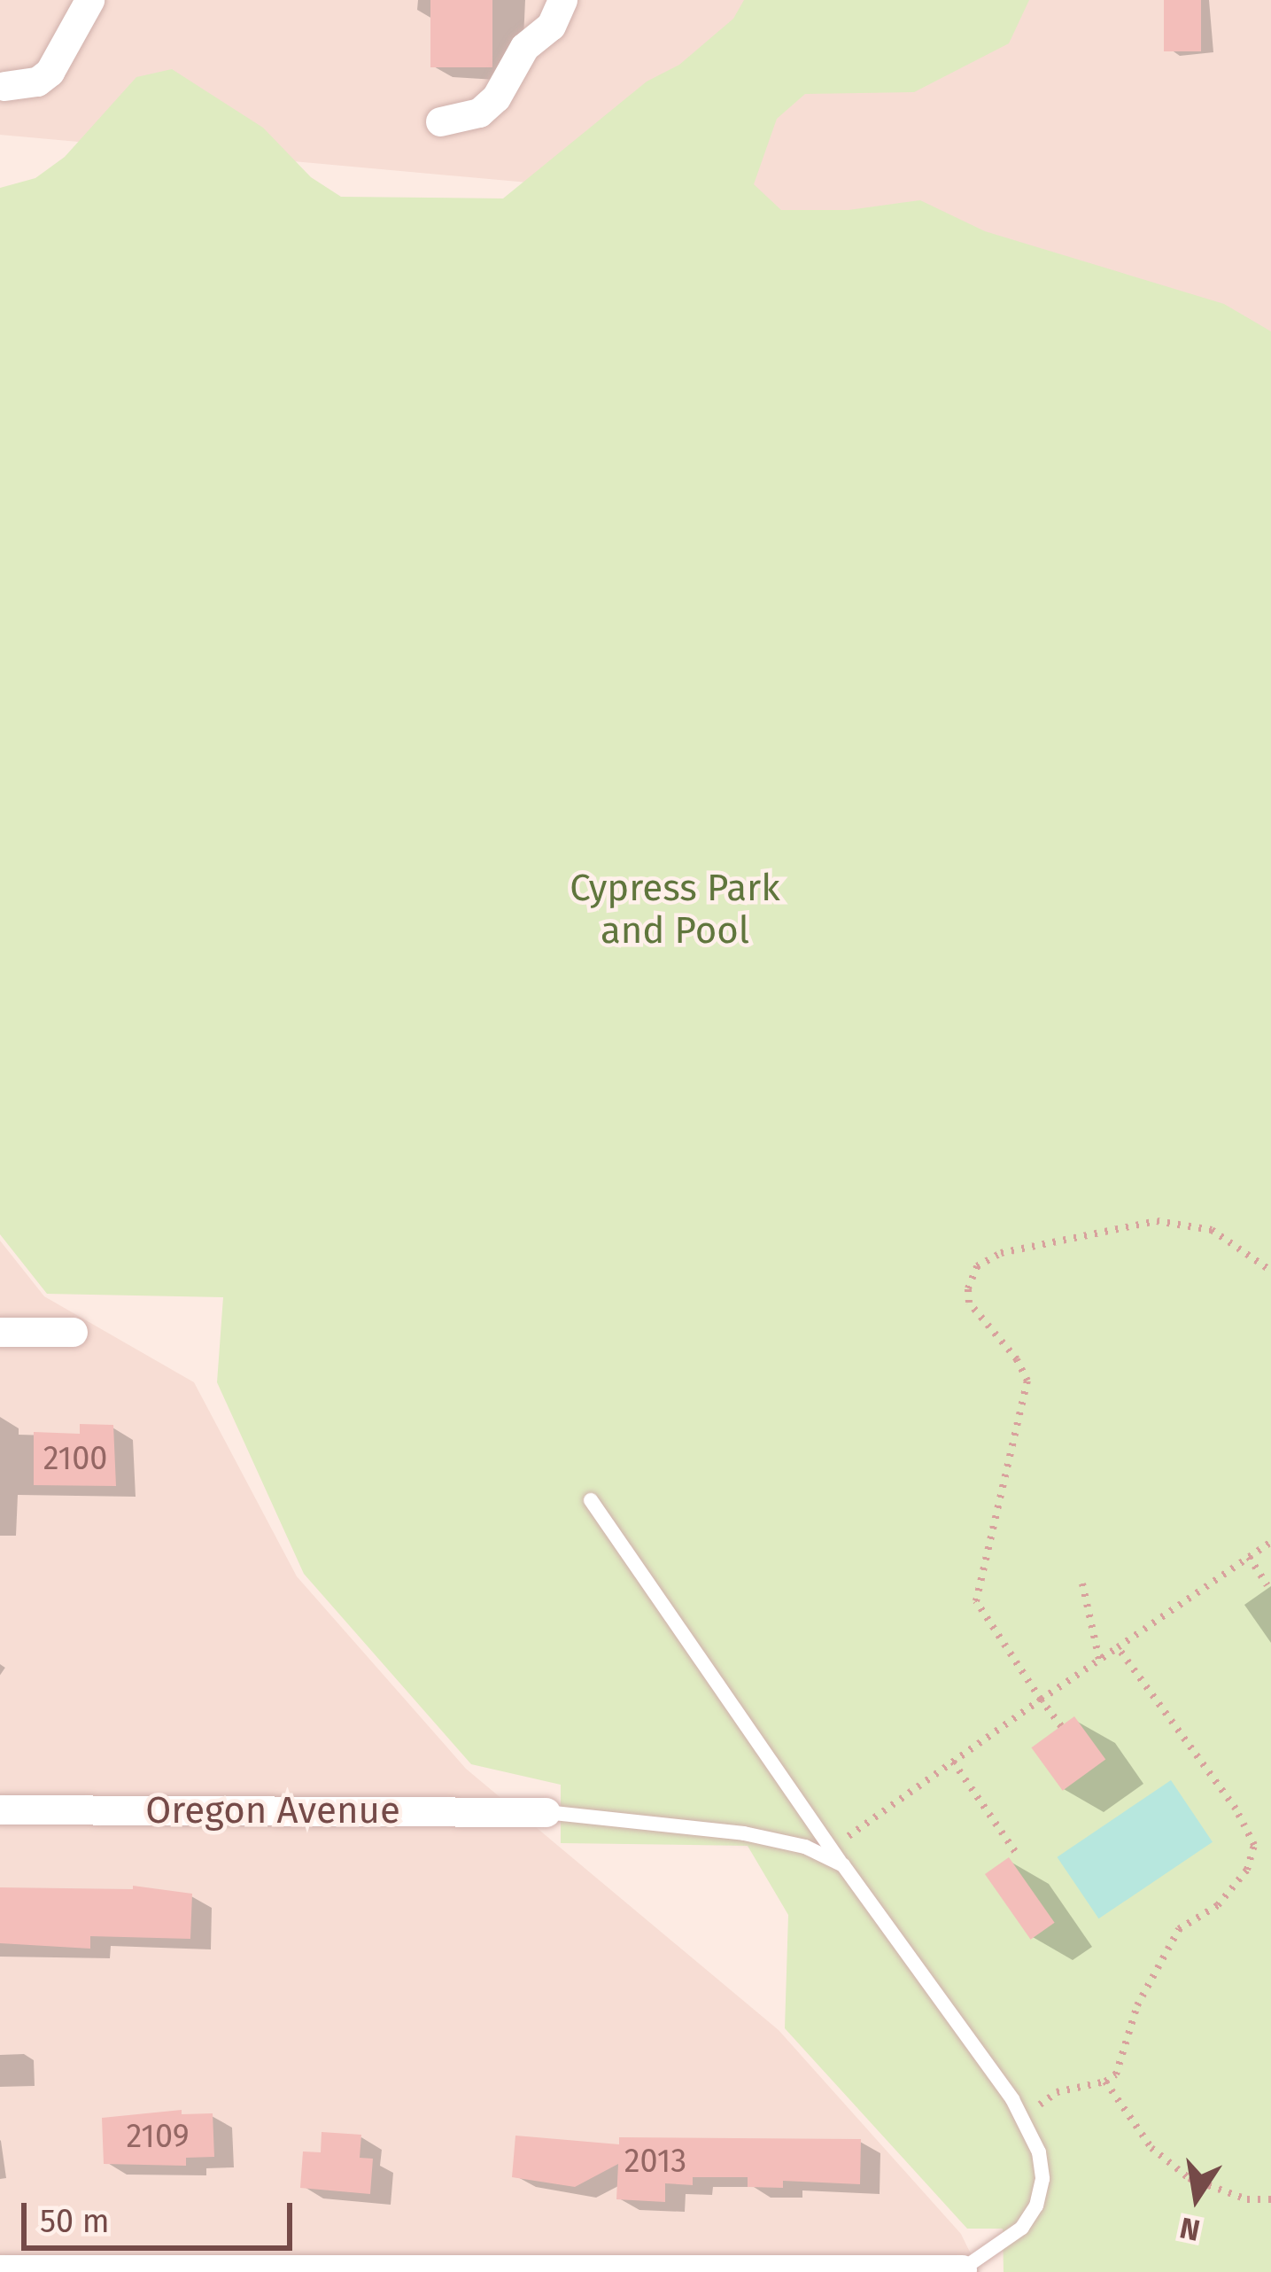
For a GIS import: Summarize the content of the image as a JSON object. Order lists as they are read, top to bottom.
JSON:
{
  "streets": {
    "street": ["Oregon Avenue"]
  },
  "parks": ["Cypress Park and Pool"],
  "house_numbers": ["2100", "2109", "2013"],
  "scale_bar": "50 m",
  "north": "bottom"
}
